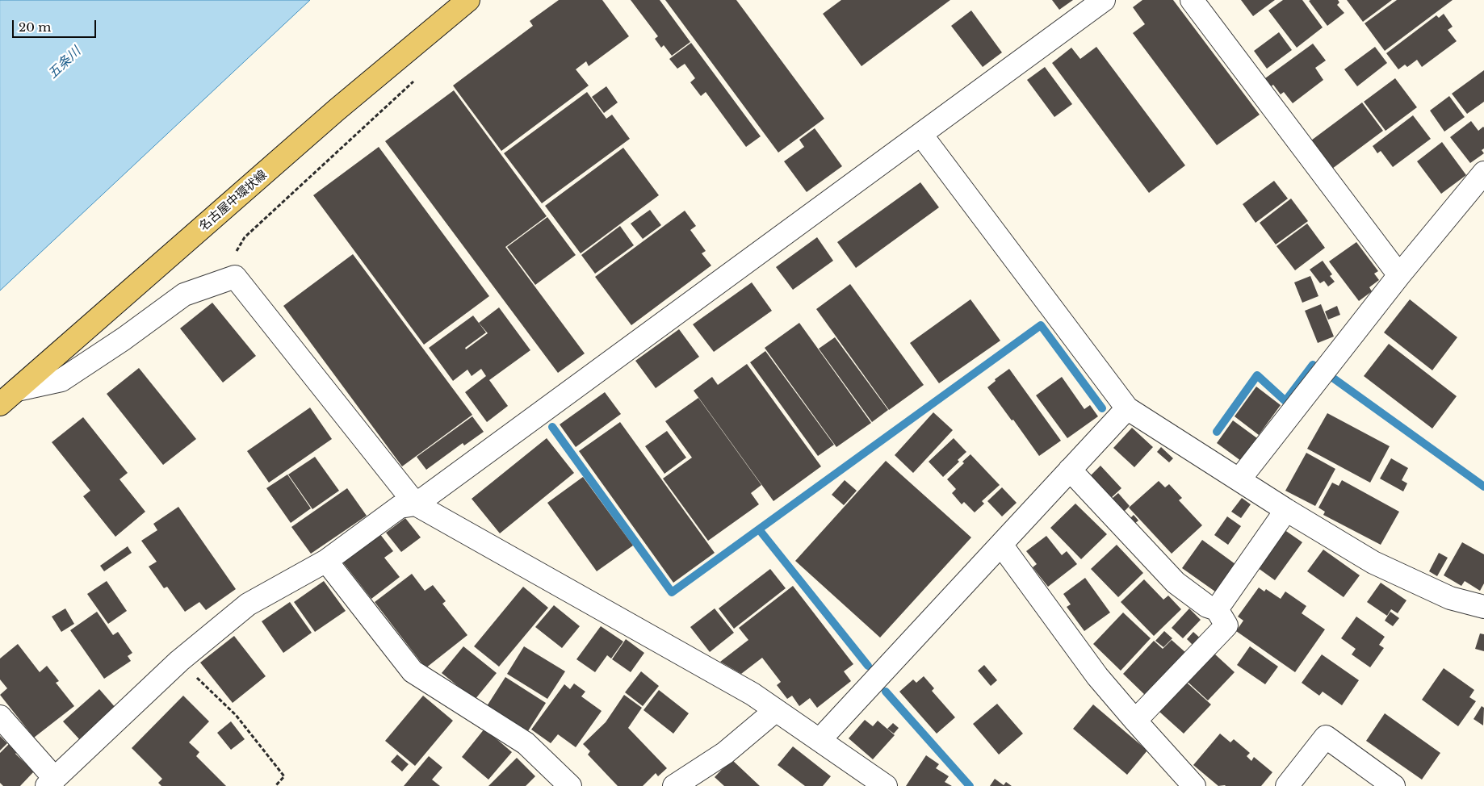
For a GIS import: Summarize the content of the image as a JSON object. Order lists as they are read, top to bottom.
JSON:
{
  "streets": {
    "main road": ["名古屋中環状線"]
  },
  "water": ["五条川"],
  "scale_bar": "20 m"
}
